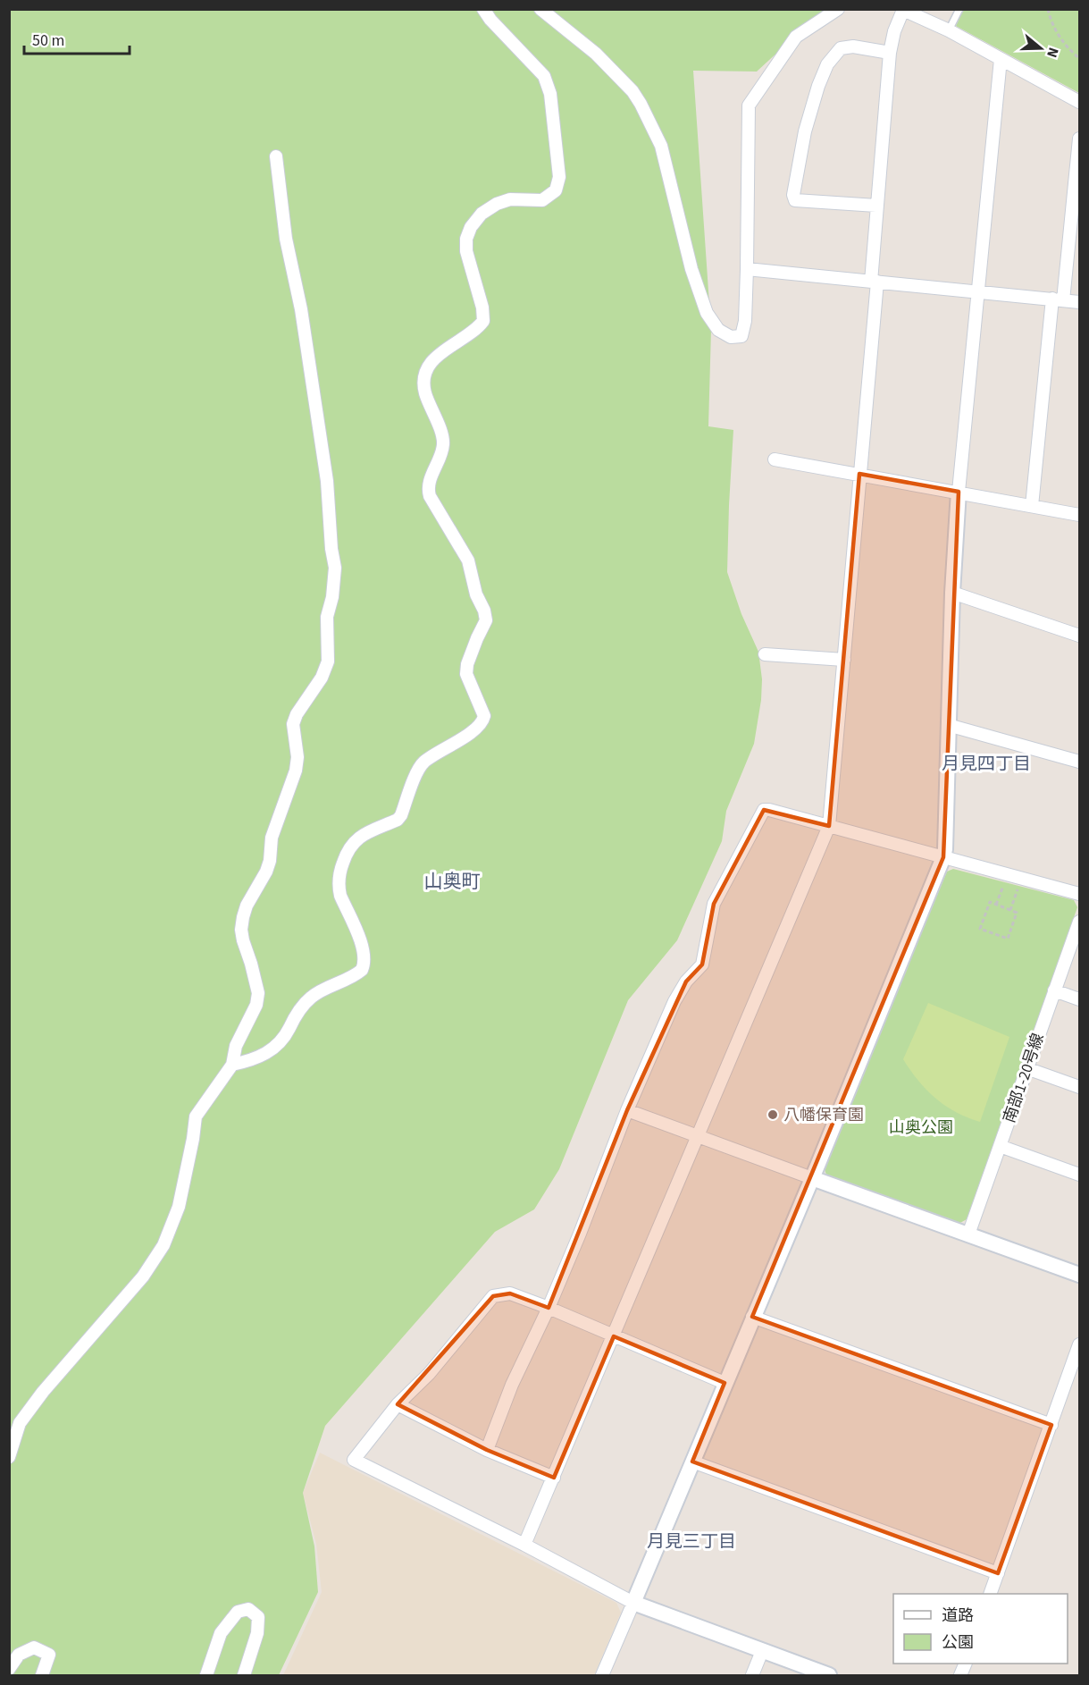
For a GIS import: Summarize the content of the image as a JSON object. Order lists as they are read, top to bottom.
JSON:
{
  "streets": {
    "street": ["南部1-20号線"]
  },
  "districts": ["月見四丁目", "山奥町", "月見三丁目"],
  "parks": ["山奥公園"],
  "places": ["八幡保育園"],
  "legend": ["道路", "公園"],
  "scale_bar": "50 m",
  "north": "right"
}
